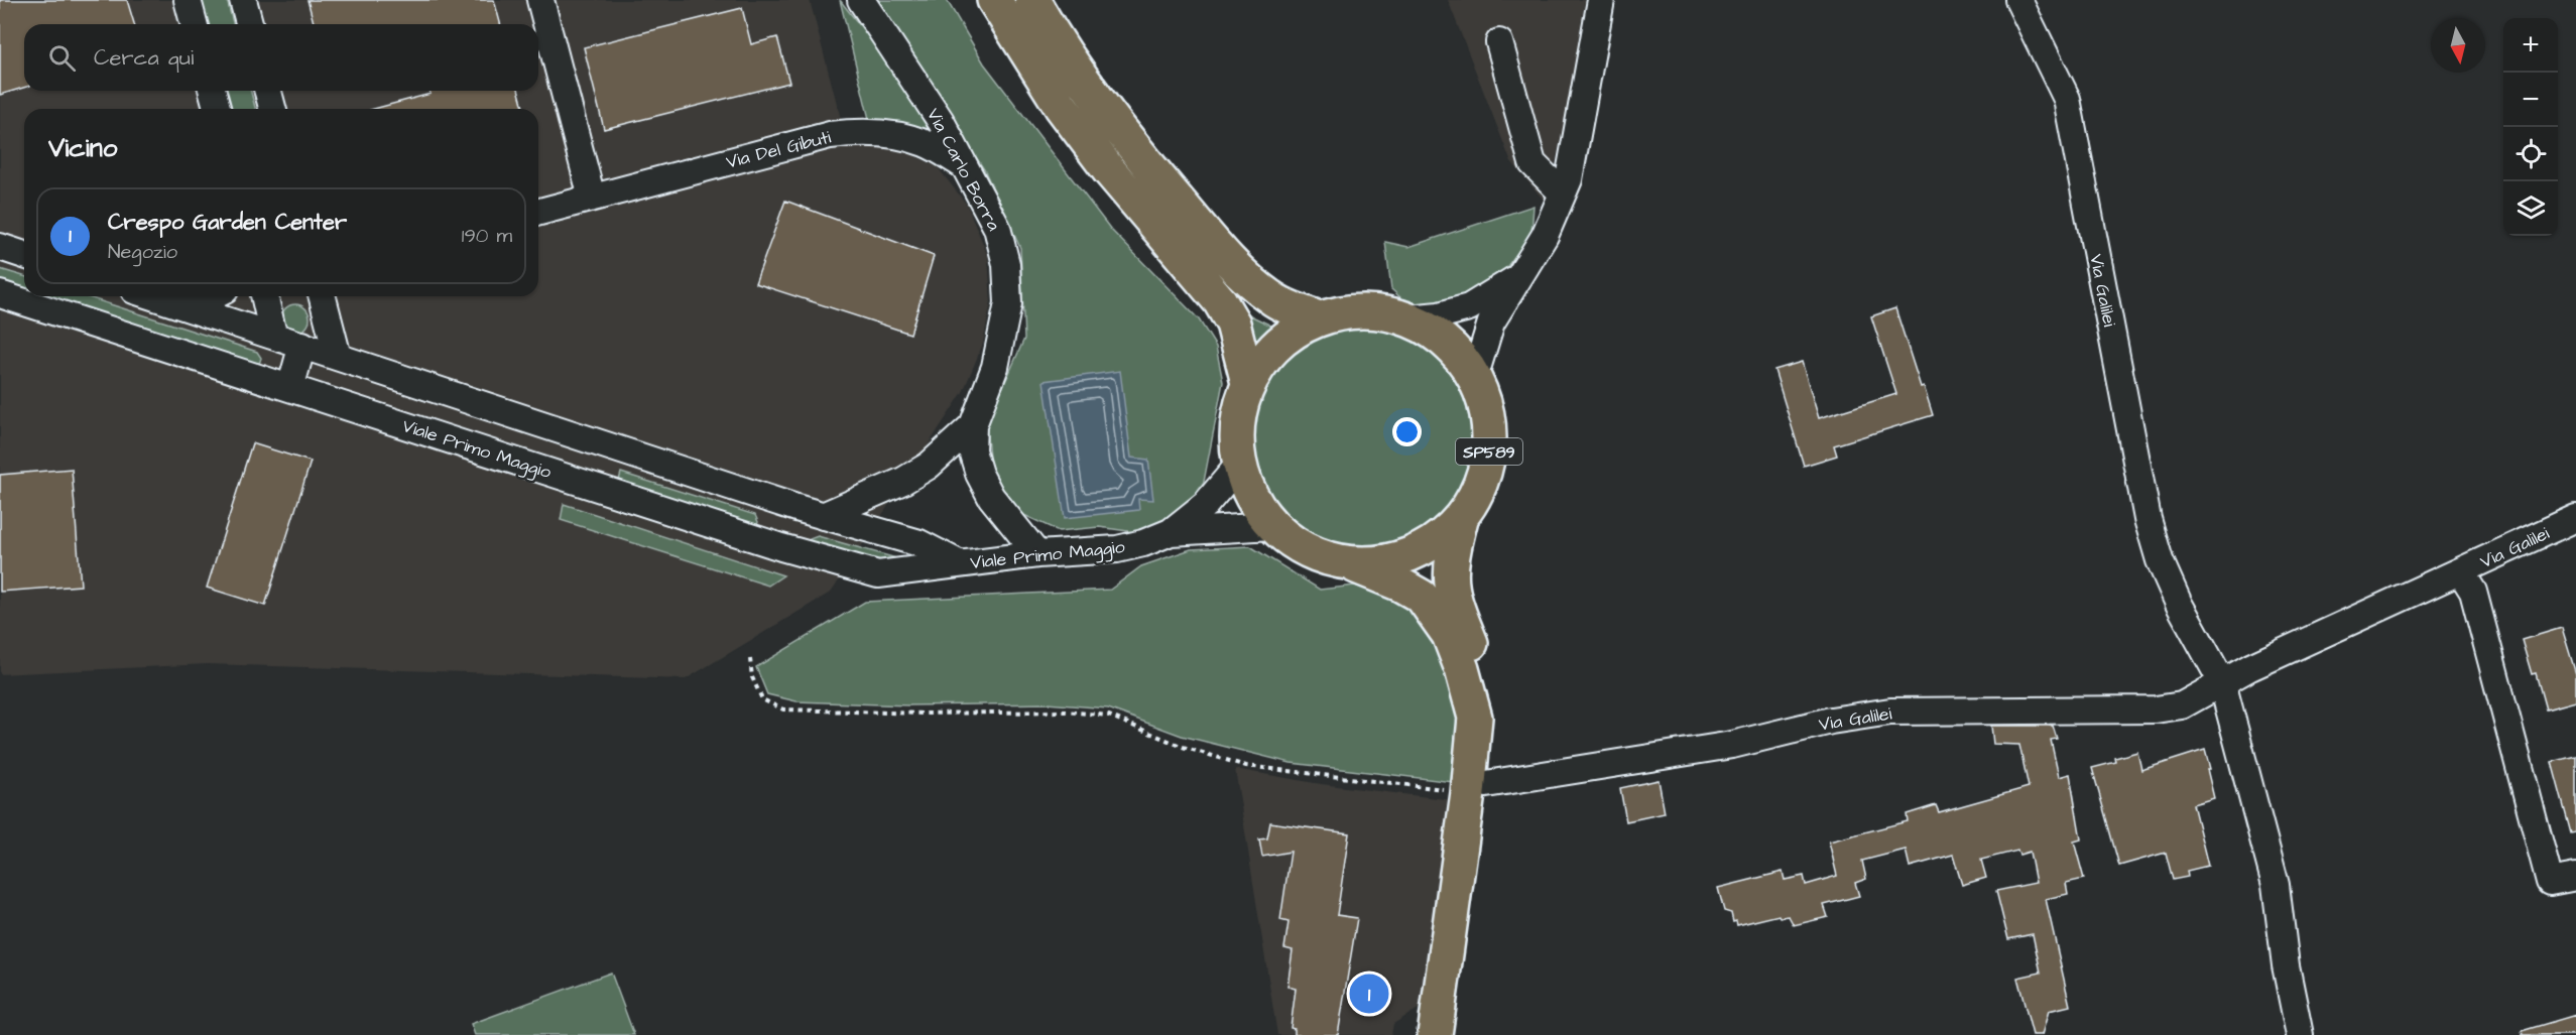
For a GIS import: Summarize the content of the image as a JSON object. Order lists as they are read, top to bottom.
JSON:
{
  "streets": {
    "main road": ["SP589"],
    "street": [
      "Via Del Gibuti",
      "Via Carlo Borra",
      "Via Galilei",
      "Viale Primo Maggio"
    ]
  },
  "crossings": [
    ["Via Del Gibuti", "Via Carlo Borra"],
    ["Via Carlo Borra", "Viale Primo Maggio"],
    ["Via Galilei", "SP589"]
  ],
  "north": "bottom",
  "page": {
    "map_buttons": ["+", "−"],
    "search": "Cerca qui",
    "heading": "Vicino",
    "list": [
      {
        "mark": "1",
        "name": "Crespo Garden Center",
        "note": "Negozio",
        "value": "190 m"
      }
    ],
    "pins": "1"
  }
}
